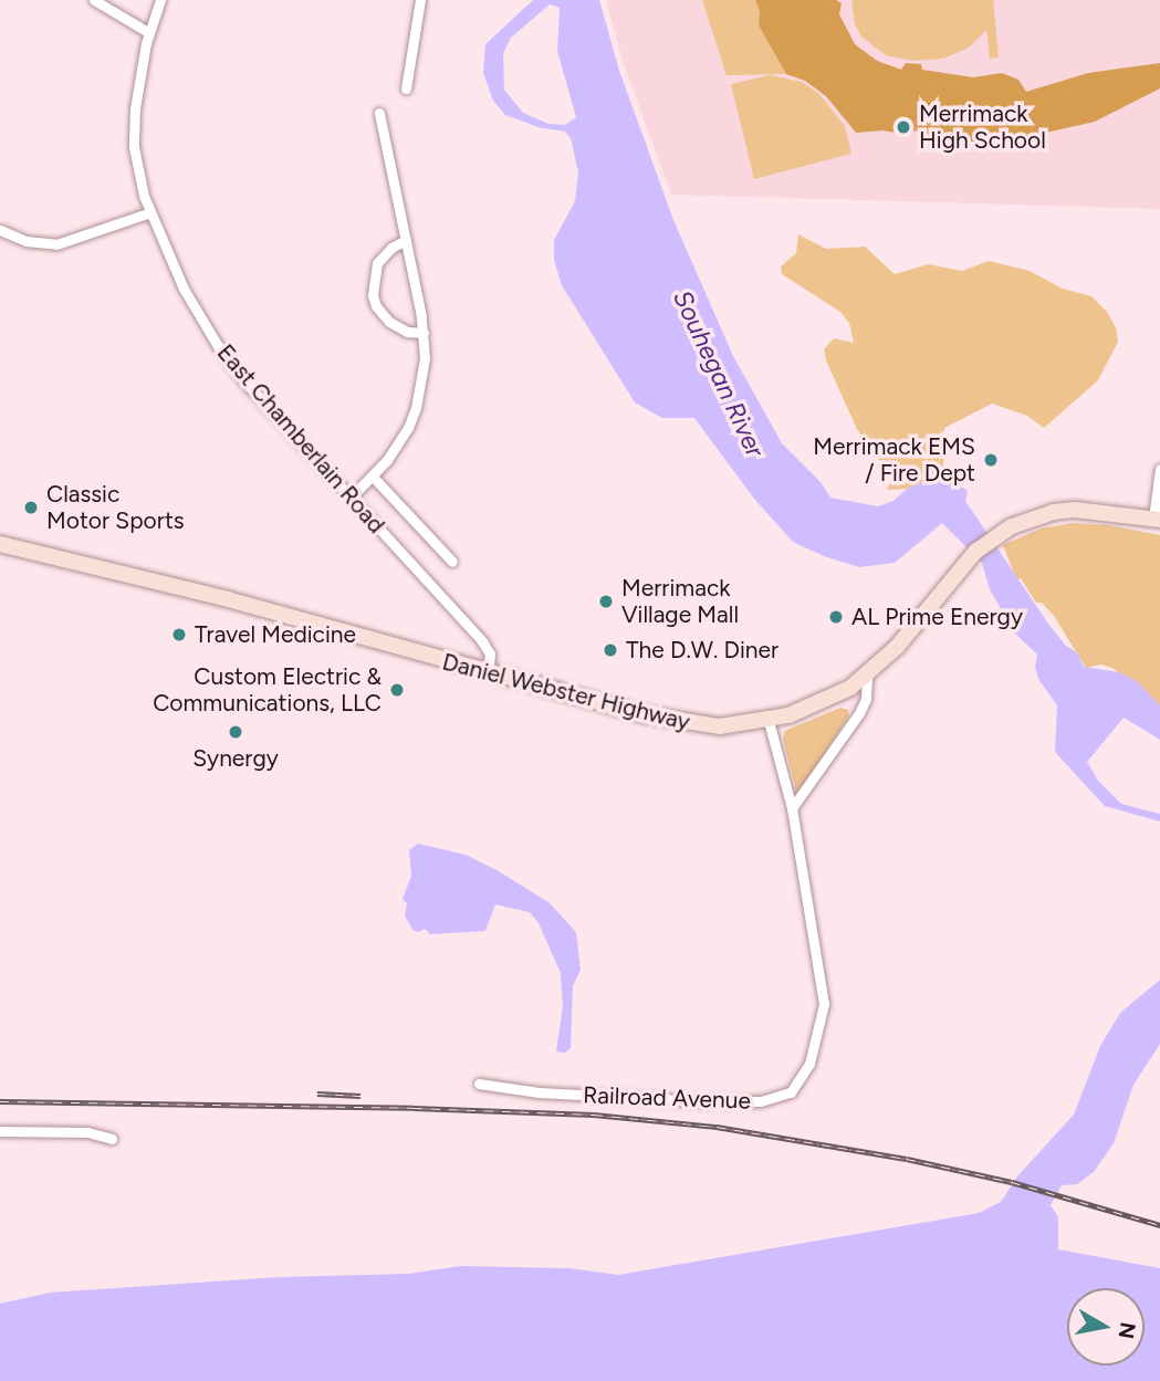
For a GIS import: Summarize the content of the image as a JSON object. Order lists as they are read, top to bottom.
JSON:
{
  "streets": {
    "main road": ["Daniel Webster Highway"],
    "street": ["East Chamberlain Road", "Railroad Avenue"]
  },
  "crossings": [
    ["East Chamberlain Road", "Daniel Webster Highway"],
    ["Daniel Webster Highway", "Railroad Avenue"]
  ],
  "water": ["Souhegan River"],
  "places": [
    "Merrimack High School",
    "Merrimack EMS / Fire Dept",
    "Classic Motor Sports",
    "Merrimack Village Mall",
    "AL Prime Energy",
    "Travel Medicine",
    "The D.W. Diner",
    "Custom Electric & Communications, LLC",
    "Synergy"
  ],
  "north": "right"
}
